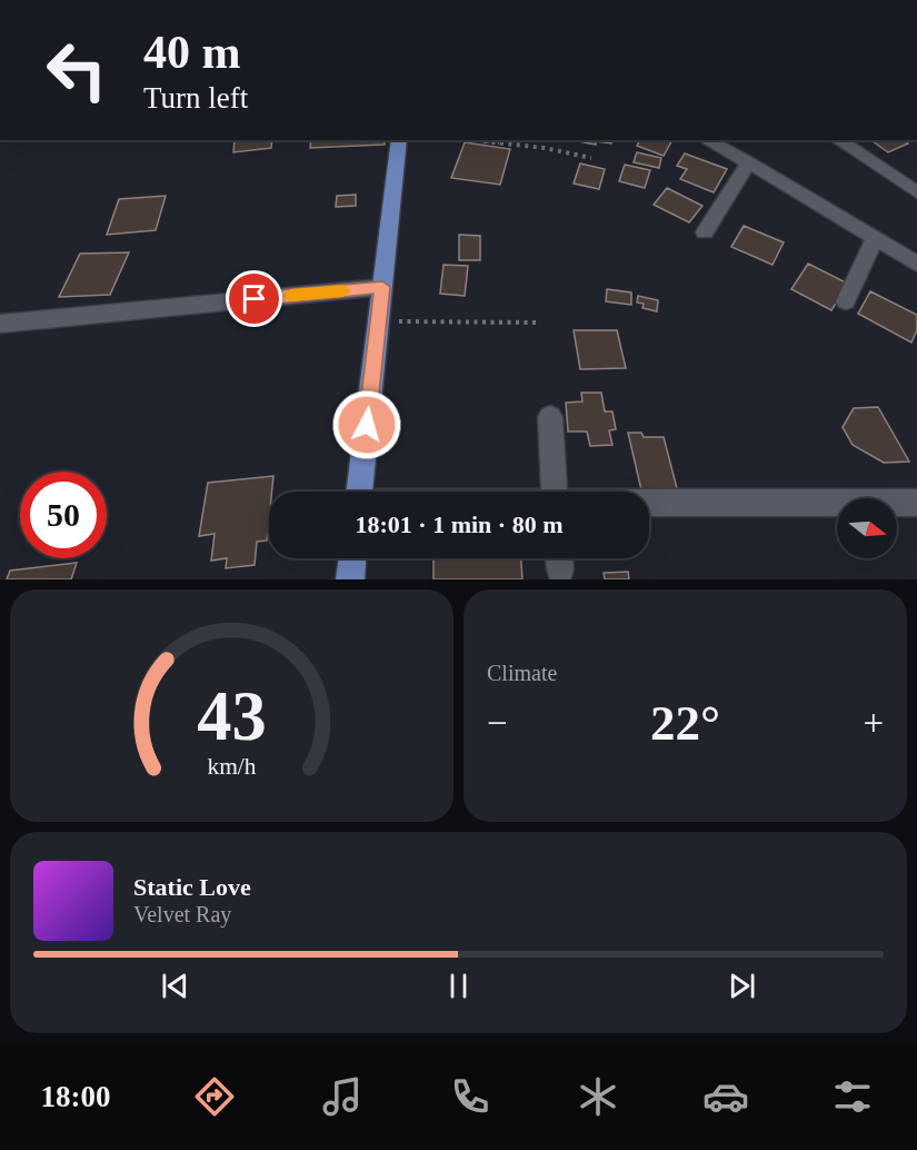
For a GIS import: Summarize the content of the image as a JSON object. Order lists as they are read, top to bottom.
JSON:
{
  "north": "right",
  "page": {
    "turn": ["40 m", "Turn left"],
    "limit": "50",
    "trip": "18:01 · 1 min · 80 m",
    "tile": "Climate",
    "heat": ["−", "22°", "+"],
    "song": ["Static Love", "Velvet Ray"],
    "tabs": "18:00",
    "gauge": ["43", "km/h"]
  }
}
